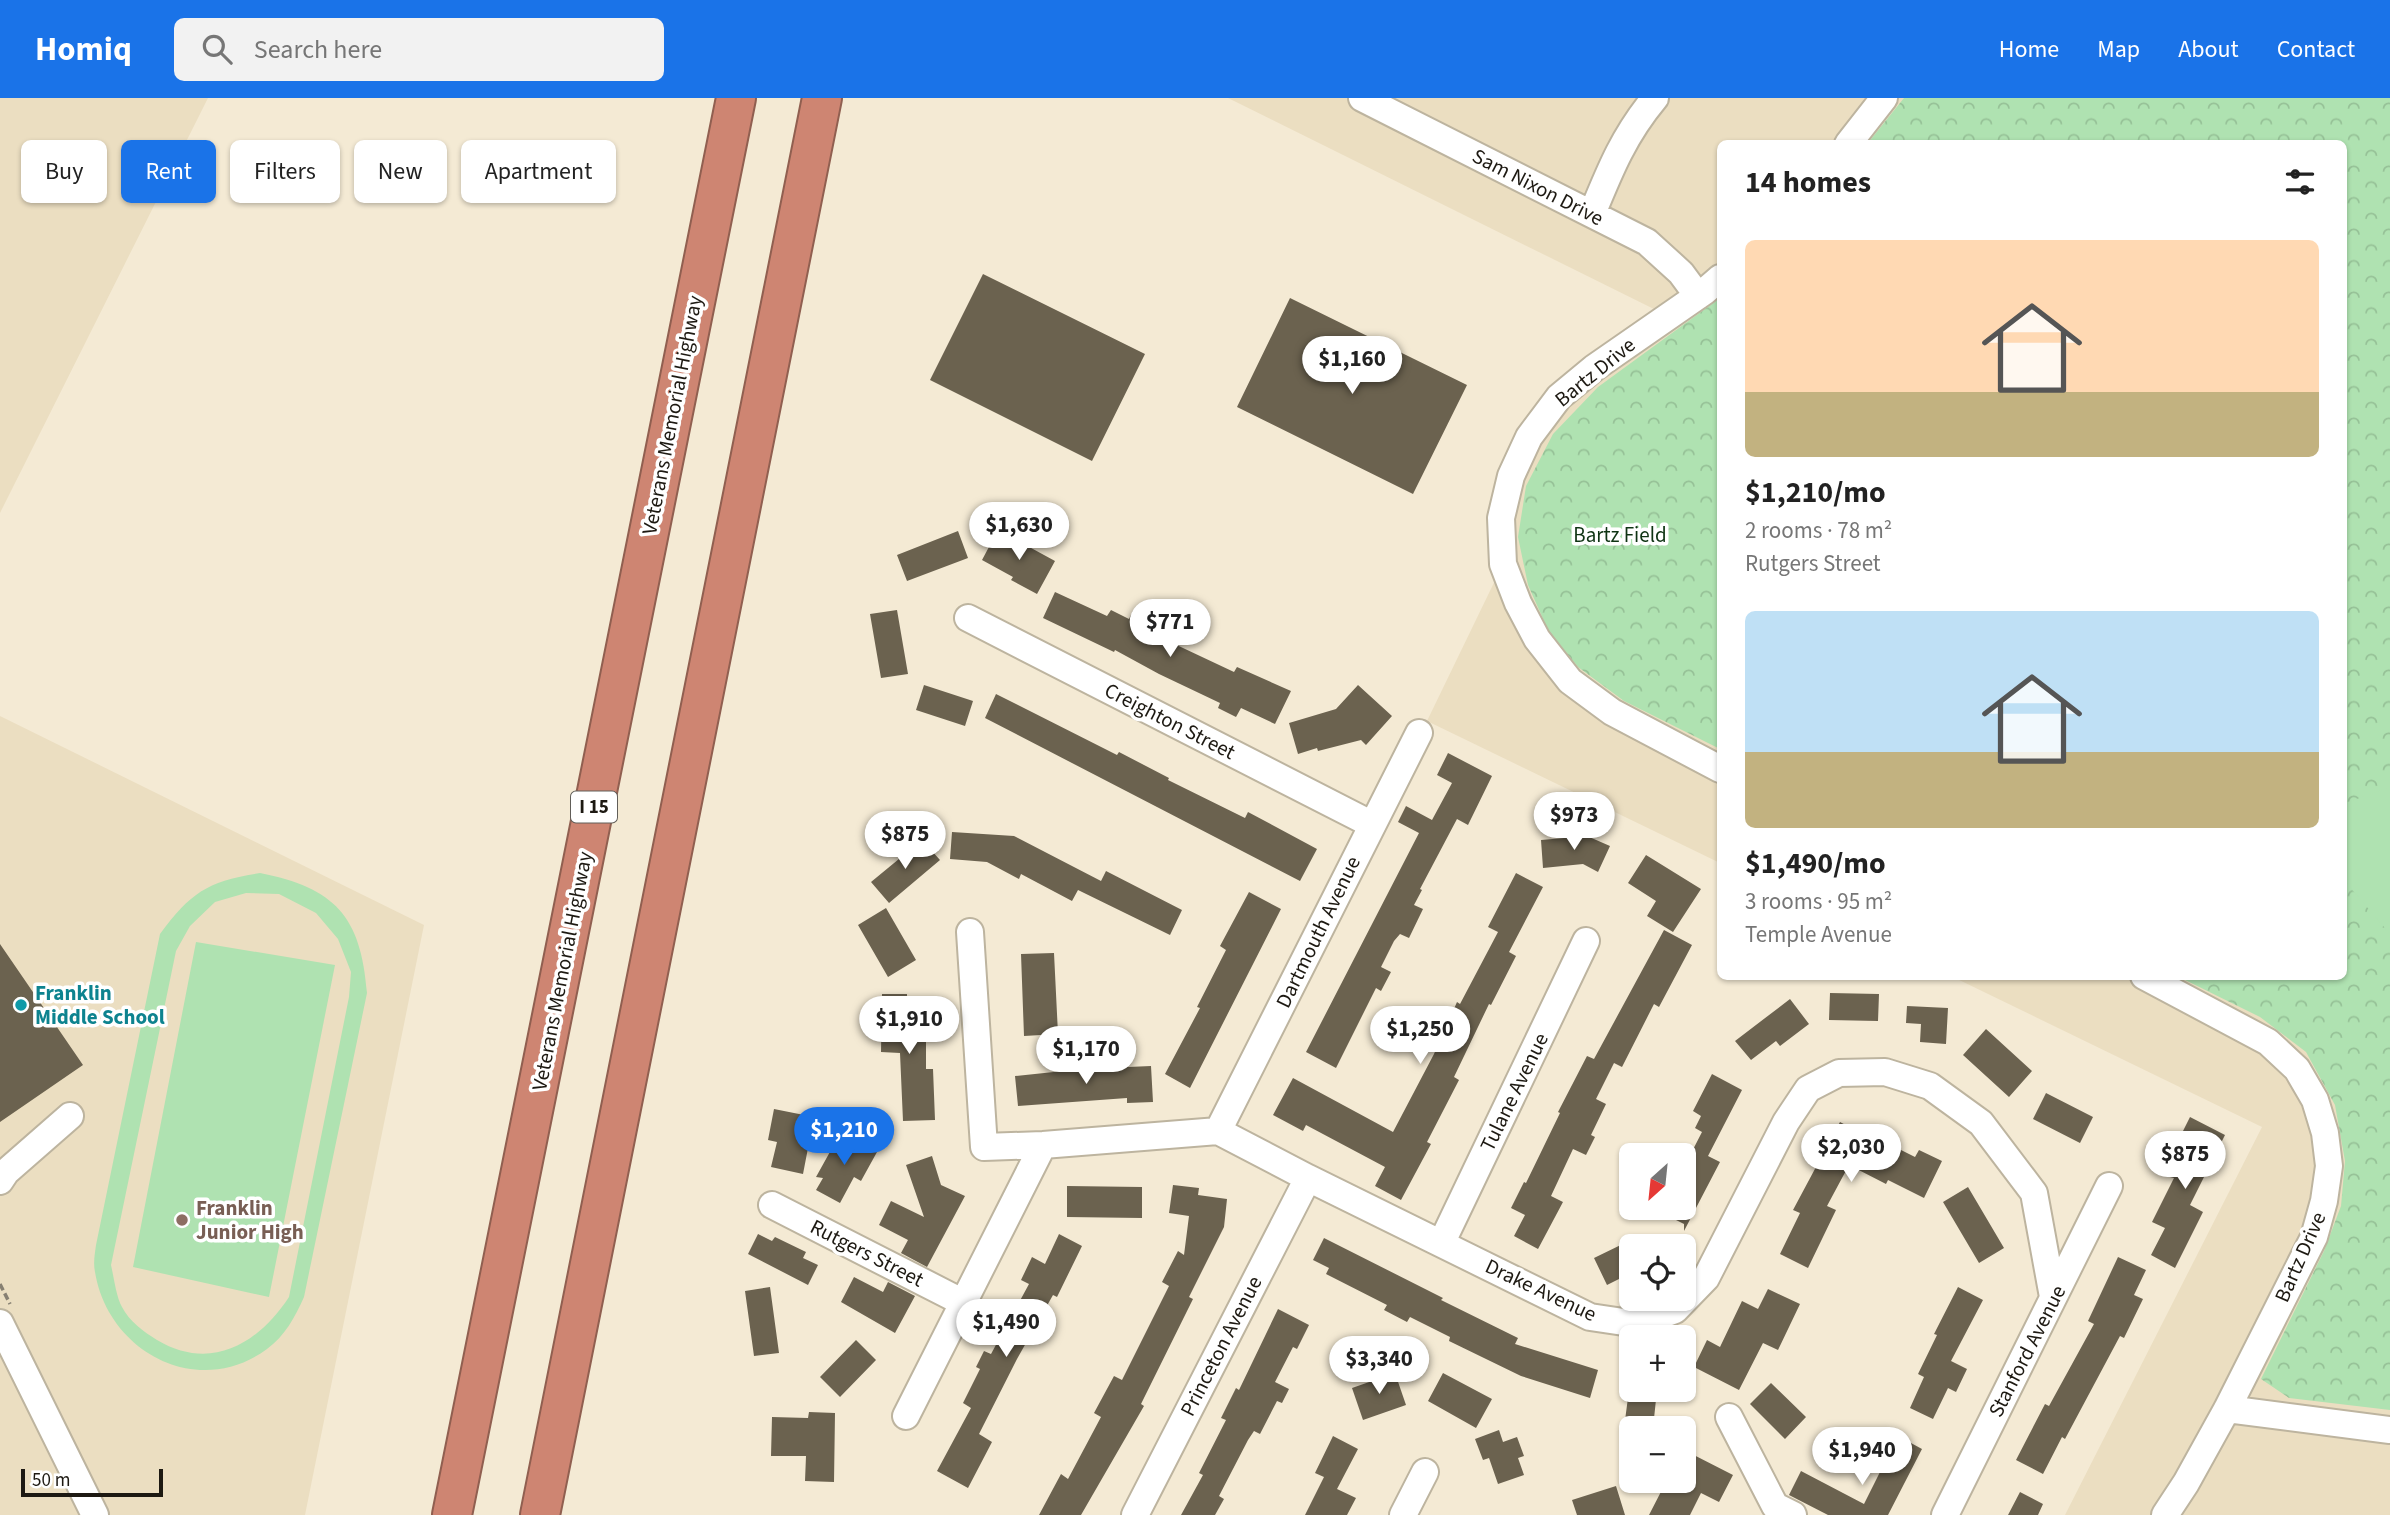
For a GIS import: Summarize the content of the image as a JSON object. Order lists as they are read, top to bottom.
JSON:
{
  "streets": {
    "highway": ["Veterans Memorial Highway", "I 15"],
    "street": [
      "Sam Nixon Drive",
      "Bartz Drive",
      "Creighton Street",
      "Dartmouth Avenue",
      "Tulane Avenue",
      "Rutgers Street",
      "Drake Avenue",
      "Princeton Avenue",
      "Stanford Avenue"
    ]
  },
  "crossings": [
    ["Sam Nixon Drive", "Bartz Drive"],
    ["Creighton Street", "Dartmouth Avenue"],
    ["Dartmouth Avenue", "Drake Avenue"],
    ["Tulane Avenue", "Drake Avenue"],
    ["Drake Avenue", "Princeton Avenue"],
    ["Drake Avenue", "Stanford Avenue"]
  ],
  "parks": ["Bartz Field"],
  "places": ["Franklin Middle School", "Franklin Junior High"],
  "scale_bar": "50 m",
  "north": "bottom left",
  "page": {
    "header": "Homiq",
    "search": "Search here",
    "nav": [
      "Home",
      "Map",
      "About",
      "Contact"
    ],
    "chip": [
      "Buy",
      "Rent",
      "Filters",
      "New",
      "Apartment"
    ],
    "heading": "14 homes",
    "list": [
      {
        "name": "$1,210/mo",
        "note": "2 rooms · 78 m² · Rutgers Street"
      },
      {
        "name": "$1,490/mo",
        "note": "3 rooms · 95 m² · Temple Avenue"
      }
    ],
    "price": [
      "$1,160",
      "$1,630",
      "$771",
      "$973",
      "$875",
      "$1,910",
      "$1,250",
      "$1,170",
      "$1,210",
      "$2,030",
      "$875",
      "$1,490",
      "$3,340",
      "$1,940"
    ],
    "map_buttons": ["+", "−"],
    "scale": "50 m"
  }
}
